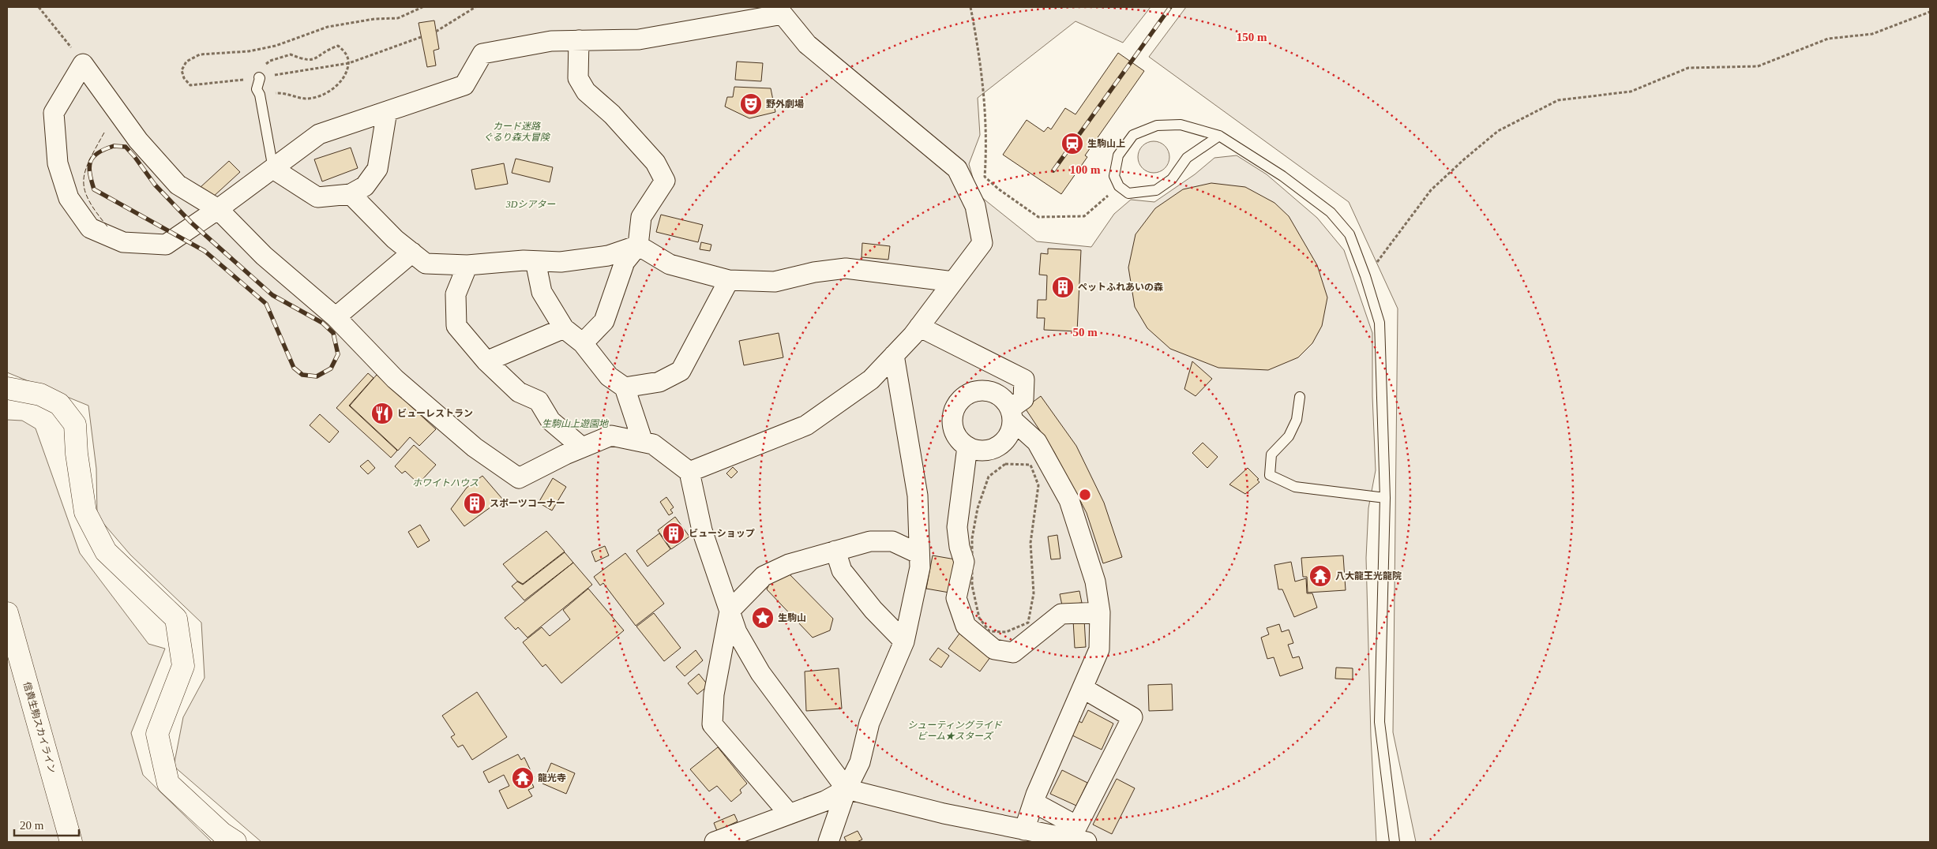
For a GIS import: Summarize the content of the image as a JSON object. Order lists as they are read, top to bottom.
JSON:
{
  "streets": {
    "street": ["信貴生駒スカイライン"]
  },
  "parks": [
    "カード迷路 ぐるり森大冒険",
    "3Dシアター",
    "生駒山上遊園地",
    "ホワイトハウス",
    "シューティングライド ビーム★スターズ"
  ],
  "places": {
    "theatre": ["野外劇場"],
    "station": ["生駒山上"],
    "building": ["ペットふれあいの森", "スポーツコーナー", "ビューショップ"],
    "restaurant": ["ビューレストラン"],
    "temple": ["八大龍王光龍院", "龍光寺"],
    "place": ["生駒山"]
  },
  "scale_bar": "20 m",
  "rings": ["150 m", "100 m", "50 m"]
}
